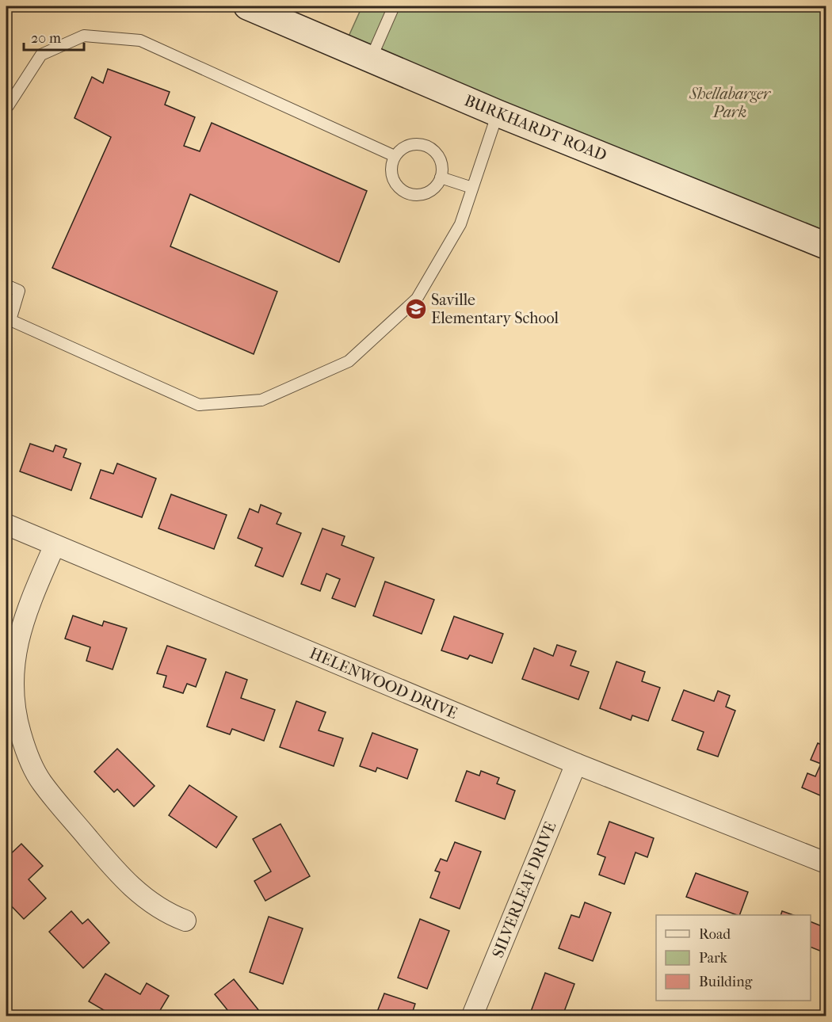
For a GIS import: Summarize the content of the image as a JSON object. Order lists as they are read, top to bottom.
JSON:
{
  "streets": {
    "main road": ["BURKHARDT ROAD"],
    "street": ["HELENWOOD DRIVE", "SILVERLEAF DRIVE"]
  },
  "crossings": [
    ["HELENWOOD DRIVE", "SILVERLEAF DRIVE"]
  ],
  "parks": ["Shellabarger Park"],
  "places": {
    "school or university": ["Saville Elementary School"]
  },
  "legend": ["Road", "Park", "Building"],
  "scale_bar": "20 m"
}
